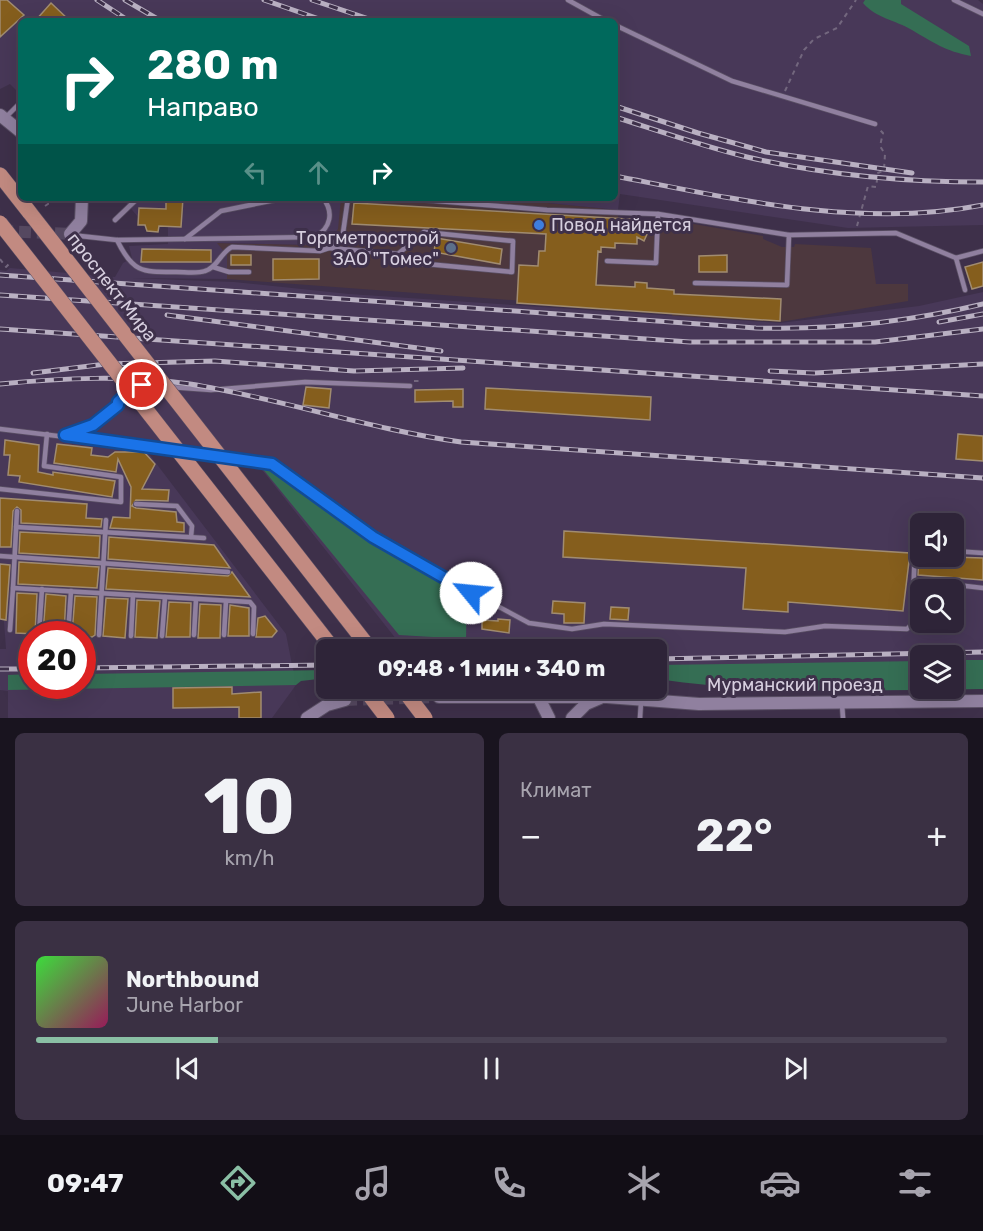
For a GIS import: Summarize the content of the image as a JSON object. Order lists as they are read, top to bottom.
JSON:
{
  "streets": {
    "main road": ["проспект Мира"],
    "street": ["Мурманский проезд"]
  },
  "places": ["Повод найдется", "Торгметрострой ЗАО \"Томес\""],
  "page": {
    "turn": ["280 m", "Направо"],
    "limit": "20",
    "trip": "09:48 · 1 мин · 340 m",
    "tile": [
      ["10", "km/h"],
      "Климат"
    ],
    "heat": ["−", "22°", "+"],
    "song": ["Northbound", "June Harbor"],
    "tabs": "09:47"
  }
}
